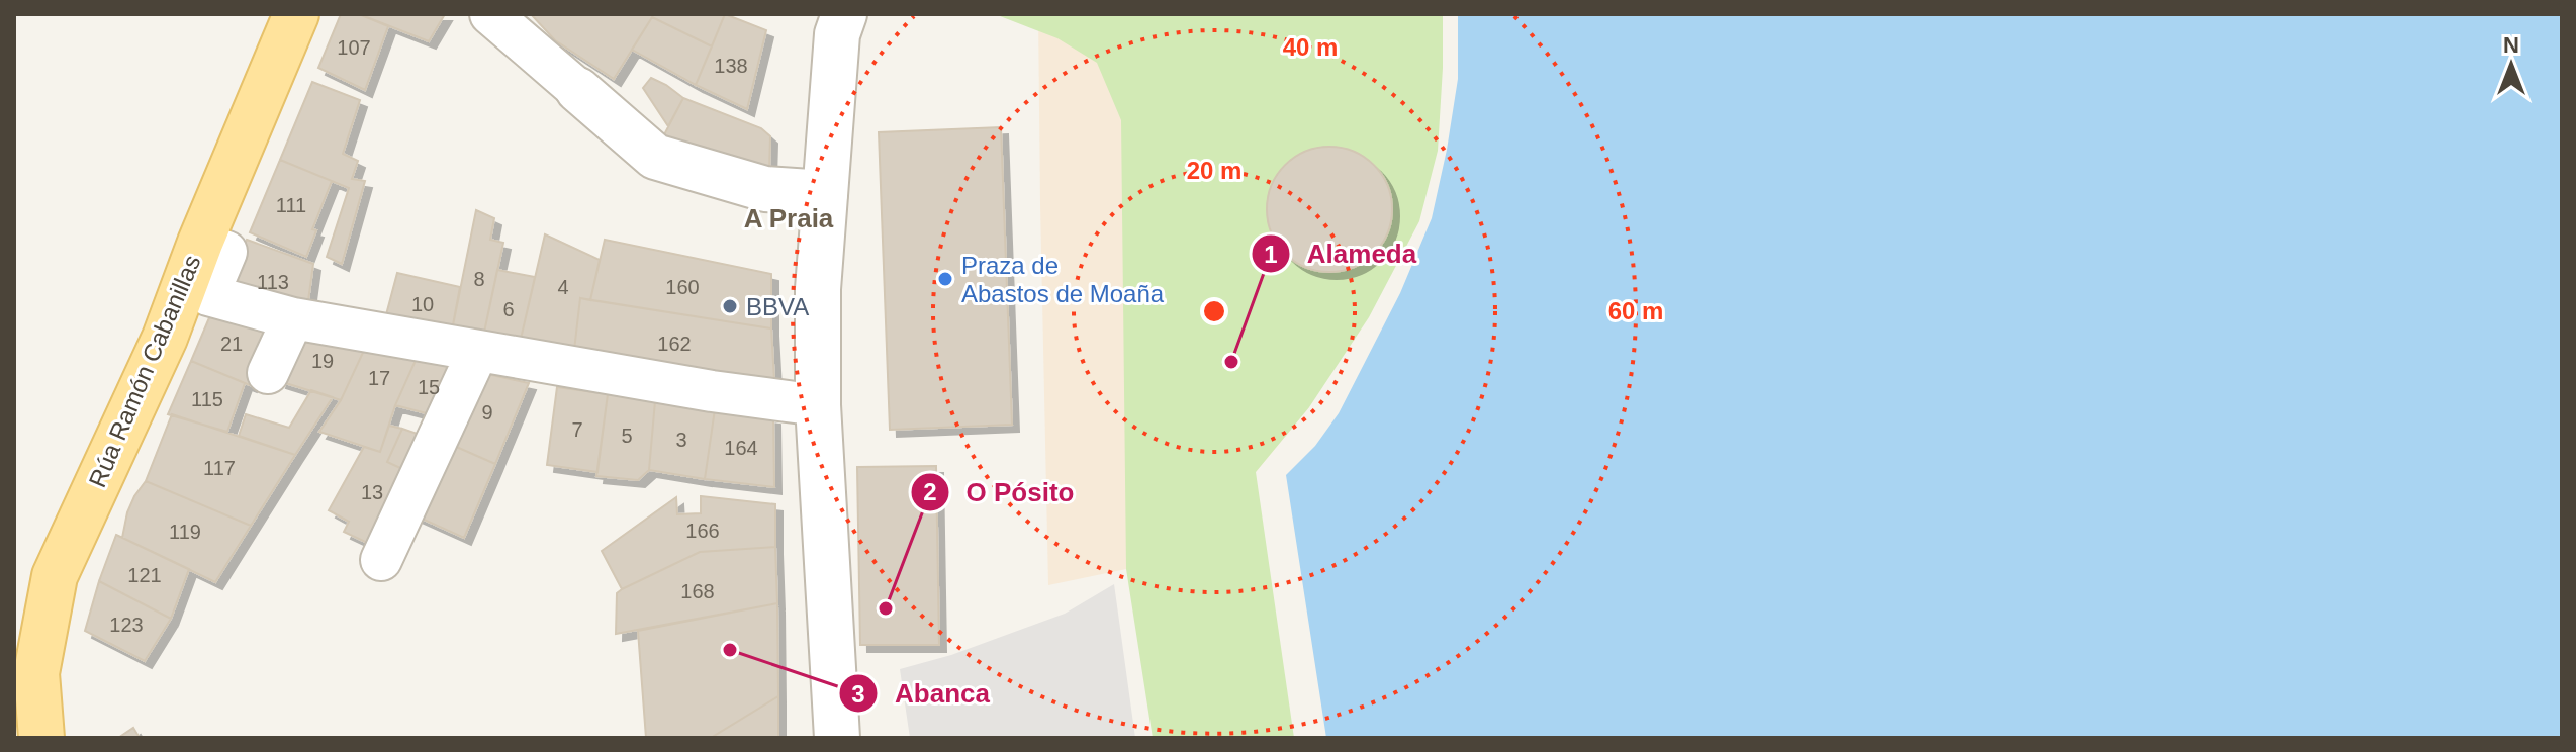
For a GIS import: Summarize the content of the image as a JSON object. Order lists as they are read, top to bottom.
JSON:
{
  "streets": {
    "main road": ["Rúa Ramón Cabanillas"]
  },
  "districts": ["A Praia"],
  "places": [
    "Praza de Abastos de Moaña",
    "BBVA",
    "Alameda",
    "O Pósito",
    "Abanca"
  ],
  "house_numbers": [
    "107",
    "138",
    "111",
    "8",
    "113",
    "4",
    "160",
    "10",
    "6",
    "21",
    "162",
    "19",
    "17",
    "15",
    "115",
    "9",
    "7",
    "5",
    "3",
    "164",
    "117",
    "13",
    "166",
    "119",
    "121",
    "168",
    "123"
  ],
  "north": "top",
  "rings": ["40 m", "20 m", "60 m"]
}
